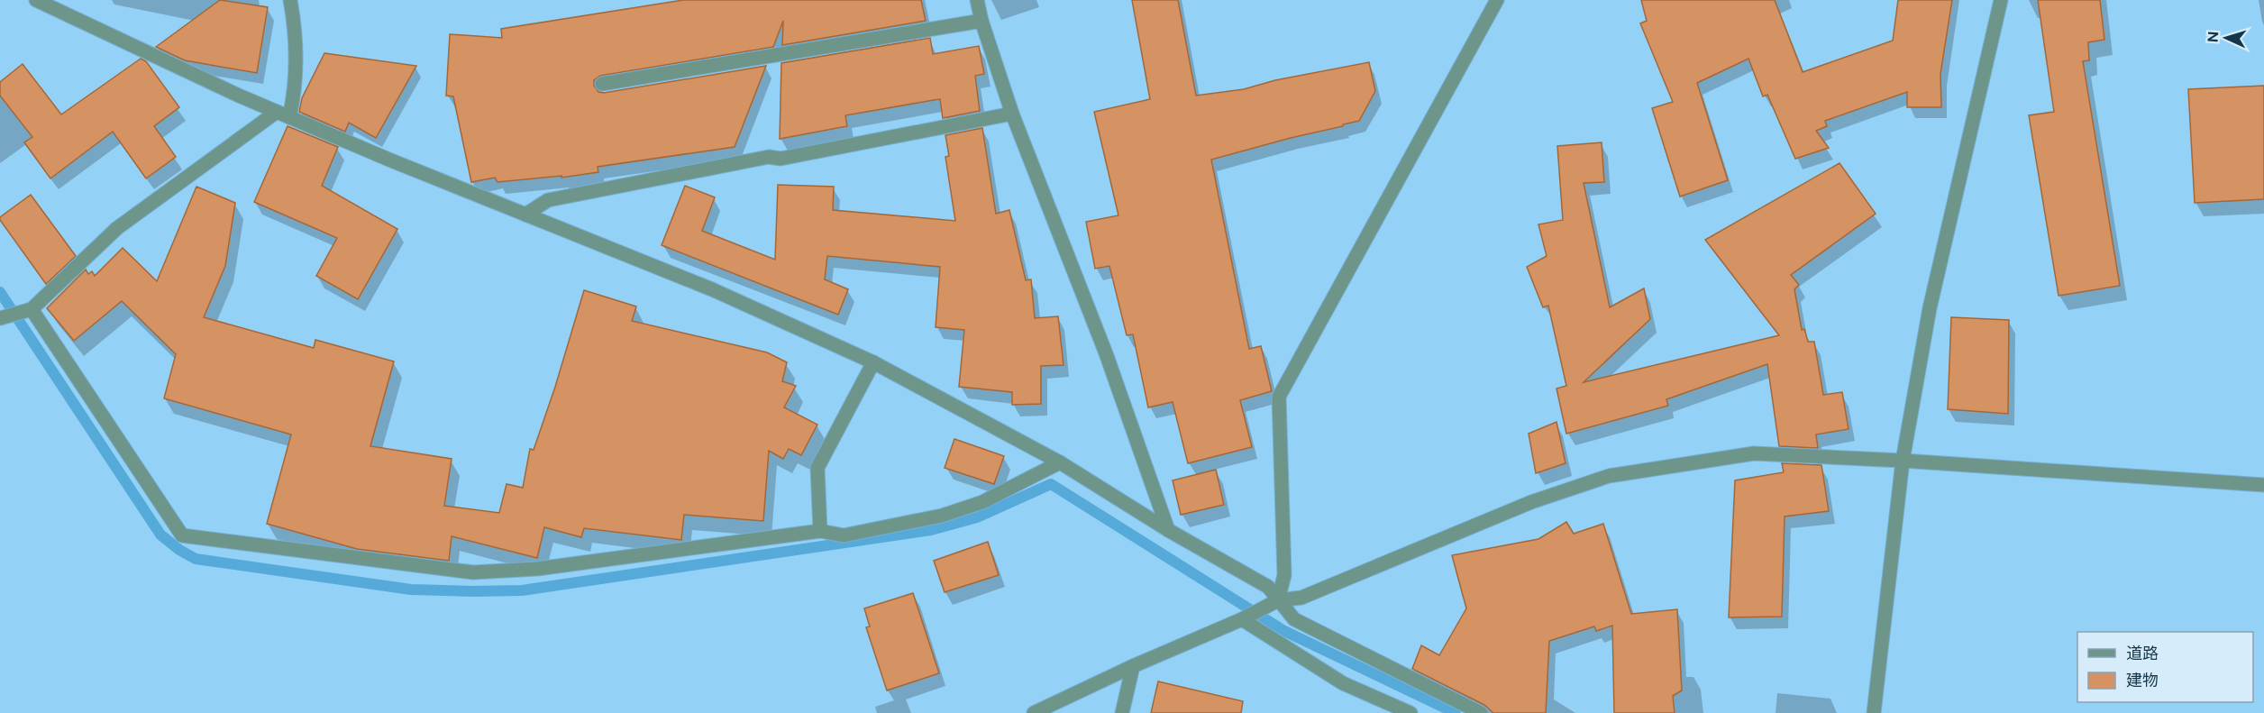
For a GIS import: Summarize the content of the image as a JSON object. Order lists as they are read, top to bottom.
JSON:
{
  "legend": ["道路", "建物"],
  "north": "left"
}
